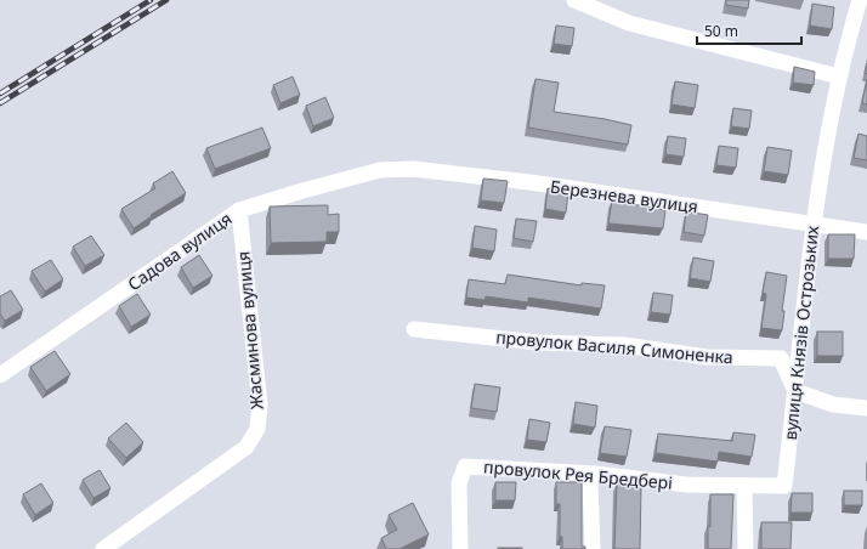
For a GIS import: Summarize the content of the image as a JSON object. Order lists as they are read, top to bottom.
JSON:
{
  "streets": {
    "street": [
      "Березнева вулиця",
      "Садова вулиця",
      "Жасминова вулиця",
      "вулиця Князів Острозьких",
      "провулок Василя Симоненка",
      "провулок Рея Бредбері"
    ]
  },
  "crossings": [
    ["Березнева вулиця", "Садова вулиця"],
    ["Березнева вулиця", "вулиця Князів Острозьких"],
    ["Садова вулиця", "Жасминова вулиця"],
    ["вулиця Князів Острозьких", "провулок Василя Симоненка"],
    ["вулиця Князів Острозьких", "провулок Рея Бредбері"]
  ],
  "scale_bar": "50 m"
}
